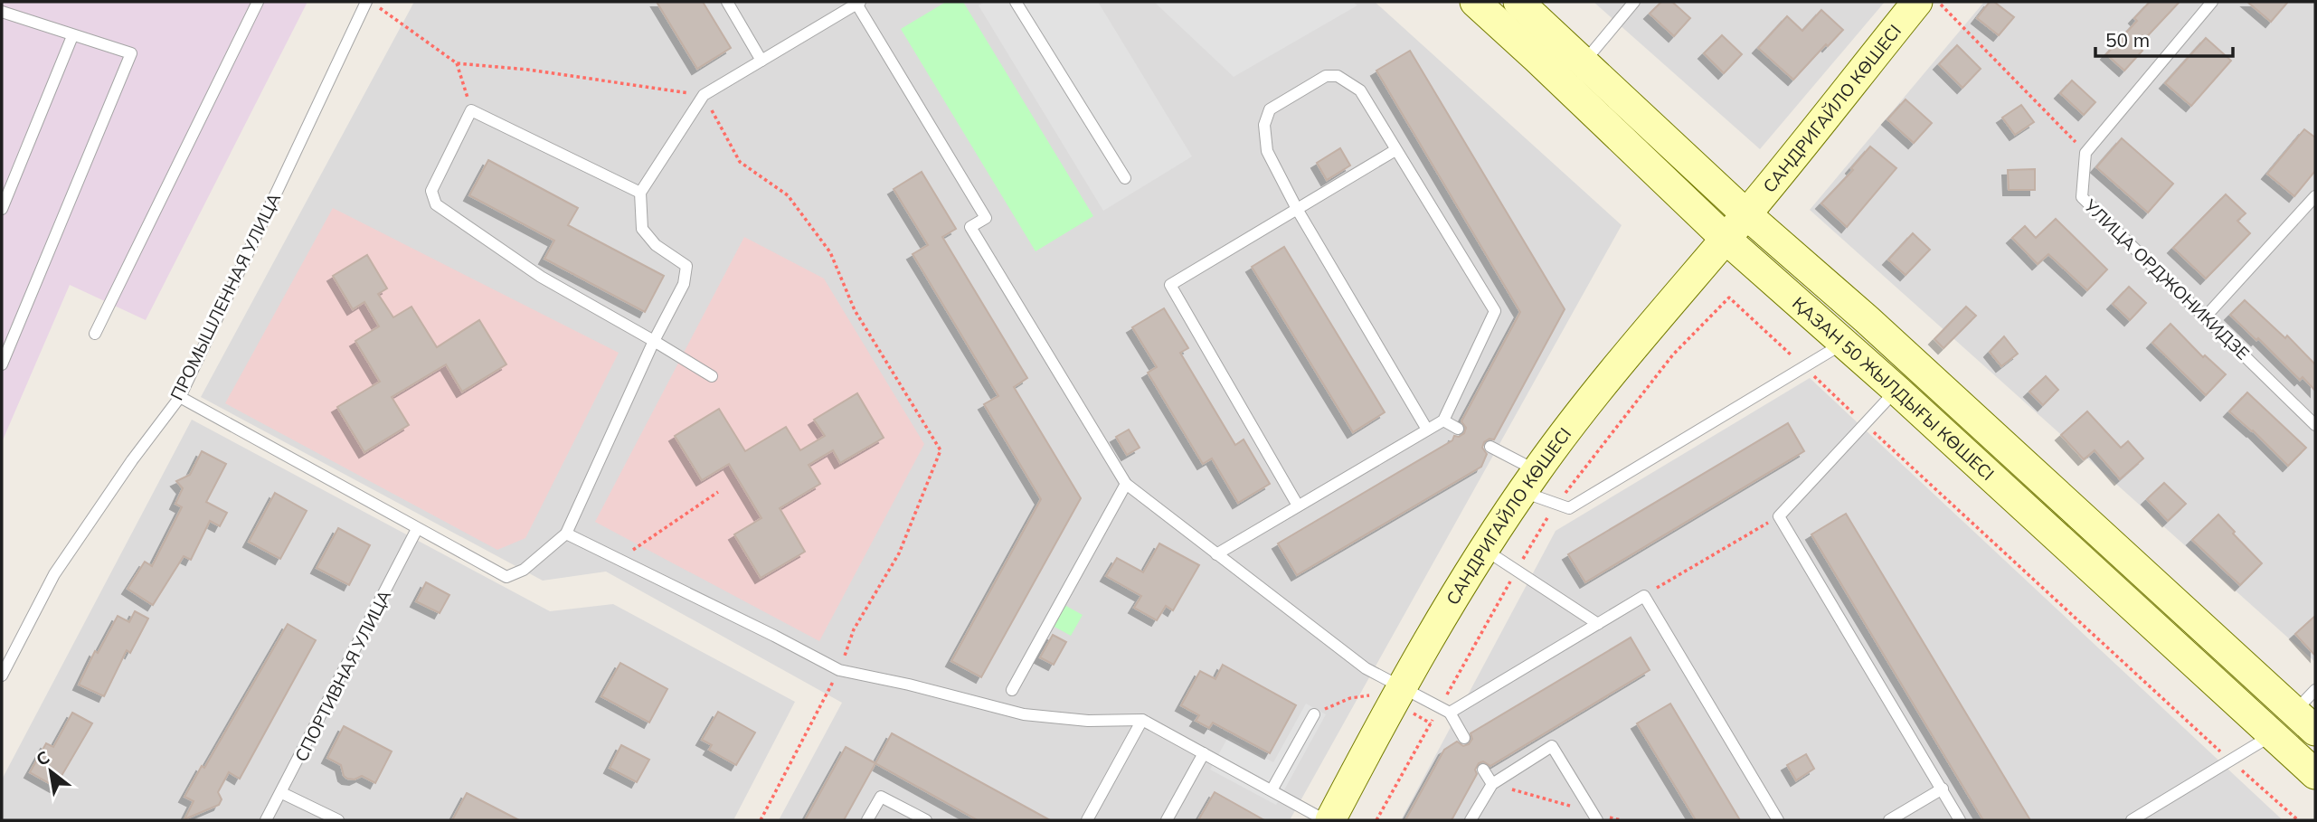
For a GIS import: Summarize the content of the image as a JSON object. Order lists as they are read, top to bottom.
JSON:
{
  "streets": {
    "street": ["САНДРИГАЙЛО КӨШЕСІ", "ҚАЗАН 50 ЖЫЛДЫҒЫ КӨШЕСІ"],
    "lane": ["УЛИЦА ОРДЖОНИКИДЗЕ", "ПРОМЫШЛЕННАЯ УЛИЦА", "СПОРТИВНАЯ УЛИЦА"]
  },
  "crossings": [
    ["САНДРИГАЙЛО КӨШЕСІ", "ҚАЗАН 50 ЖЫЛДЫҒЫ КӨШЕСІ"]
  ],
  "scale_bar": "50 m",
  "north": "top left"
}
